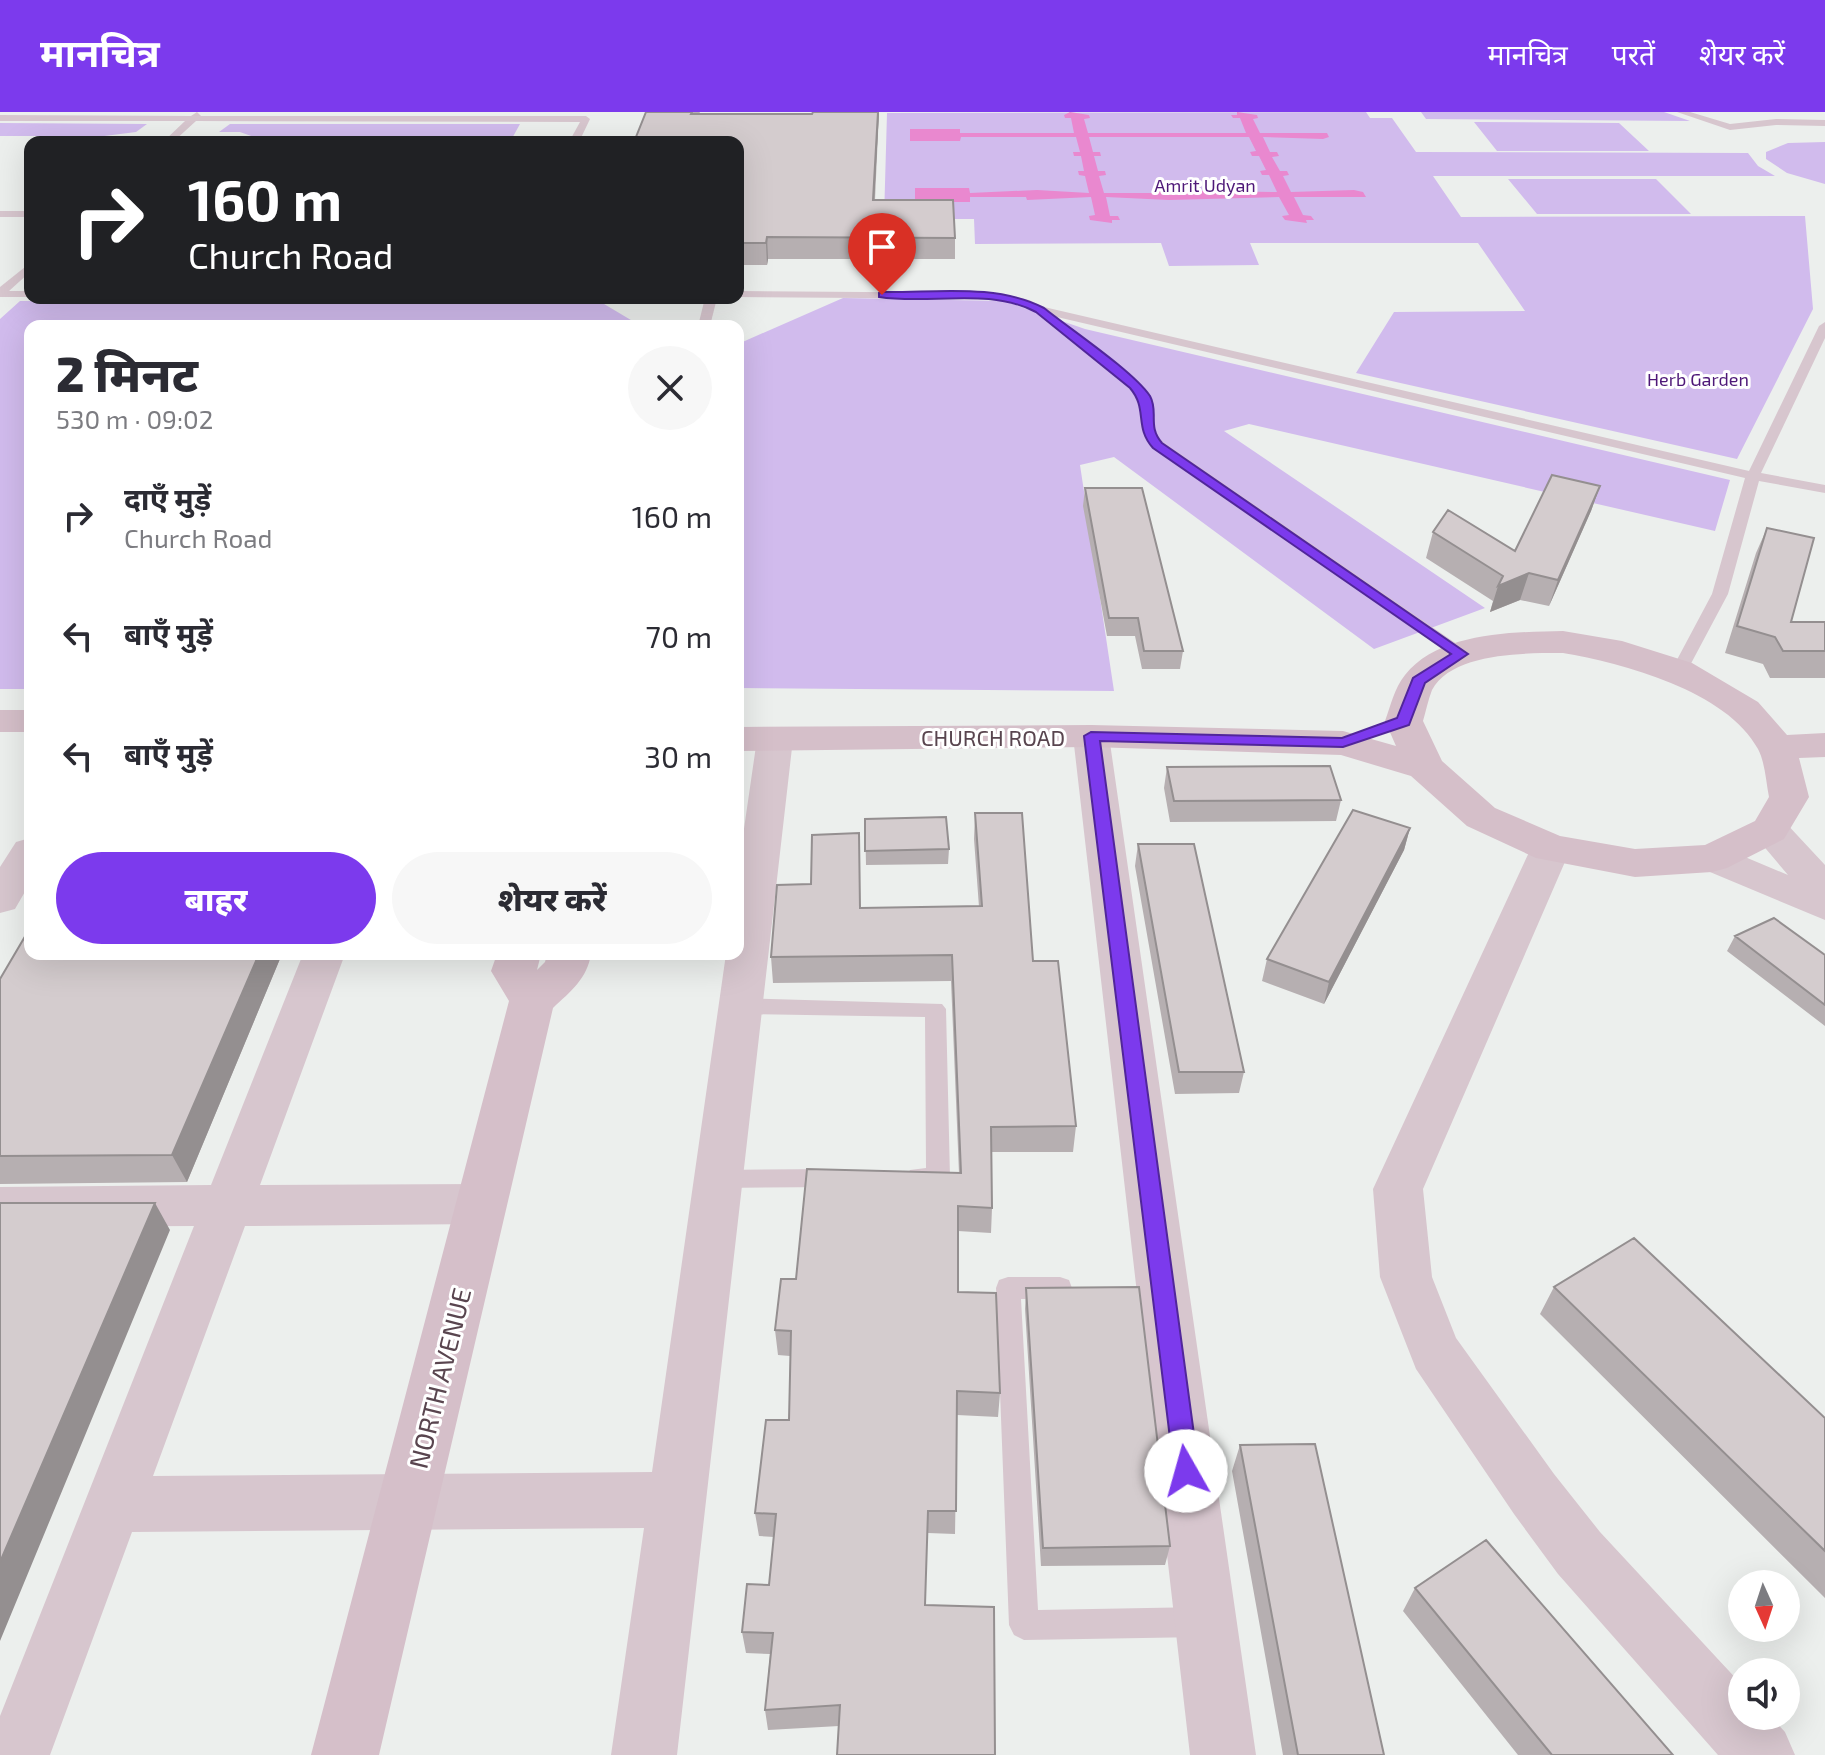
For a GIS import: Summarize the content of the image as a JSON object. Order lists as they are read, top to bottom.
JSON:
{
  "streets": {
    "street": ["CHURCH ROAD", "NORTH AVENUE"]
  },
  "parks": ["Amrit Udyan", "Herb Garden"],
  "north": "bottom",
  "page": {
    "header": "मानचित्र",
    "nav": ["मानचित्र", "परतें", "शेयर करें"],
    "turn": ["160 m", "Church Road"],
    "heading": ["2 मिनट", "530 m · 09:02"],
    "list": [
      {
        "name": "दाएँ मुड़ें",
        "note": "Church Road",
        "value": "160 m"
      },
      {
        "name": "बाएँ मुड़ें",
        "value": "70 m"
      },
      {
        "name": "बाएँ मुड़ें",
        "value": "30 m"
      }
    ],
    "buttons": ["बाहर", "शेयर करें"]
  }
}
